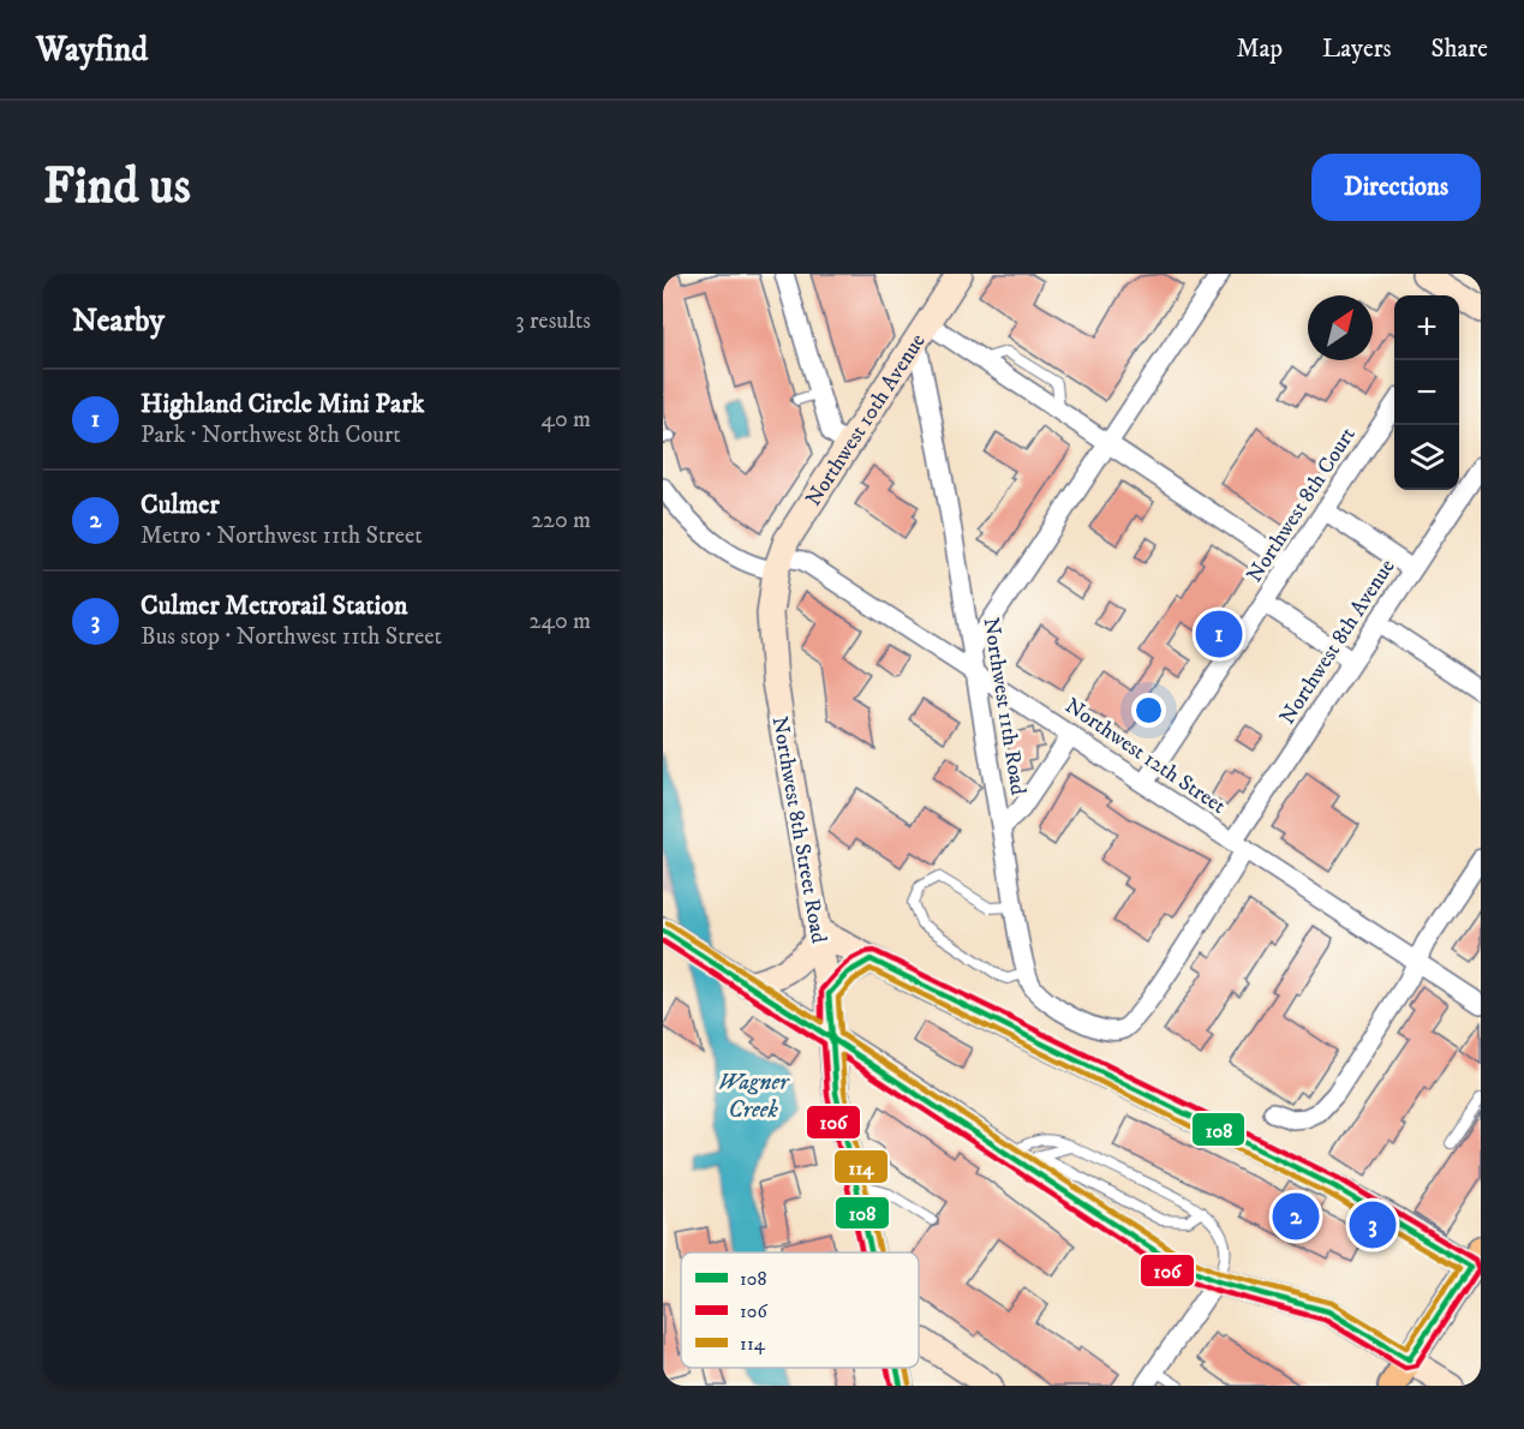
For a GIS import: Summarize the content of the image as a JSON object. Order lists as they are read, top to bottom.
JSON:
{
  "streets": {
    "street": [
      "Northwest 10th Avenue",
      "Northwest 8th Court",
      "Northwest 8th Avenue",
      "Northwest 11th Road",
      "Northwest 12th Street",
      "Northwest 8th Street Road"
    ]
  },
  "crossings": [
    ["Northwest 10th Avenue", "Northwest 11th Road"],
    ["Northwest 10th Avenue", "Northwest 12th Street"],
    ["Northwest 10th Avenue", "Northwest 8th Street Road"],
    ["Northwest 8th Court", "Northwest 12th Street"],
    ["Northwest 8th Avenue", "Northwest 11th Road"],
    ["Northwest 8th Avenue", "Northwest 12th Street"],
    ["Northwest 11th Road", "Northwest 12th Street"],
    ["Northwest 12th Street", "Northwest 8th Street Road"]
  ],
  "water": ["Wagner Creek"],
  "lines": ["transit line 114", "transit line 108", "transit line 106"],
  "legend": ["108", "106", "114"],
  "north": "top right",
  "page": {
    "header": "Wayfind",
    "nav": ["Map", "Layers", "Share"],
    "buttons": "Directions",
    "title": "Find us",
    "heading": ["Nearby", "3 results"],
    "map_buttons": ["+", "−"],
    "list": [
      {
        "mark": "1",
        "name": "Highland Circle Mini Park",
        "note": "Park · Northwest 8th Court",
        "value": "40 m"
      },
      {
        "mark": "2",
        "name": "Culmer",
        "note": "Metro · Northwest 11th Street",
        "value": "220 m"
      },
      {
        "mark": "3",
        "name": "Culmer Metrorail Station",
        "note": "Bus stop · Northwest 11th Street",
        "value": "240 m"
      }
    ],
    "pins": ["1", "2", "3"]
  }
}
